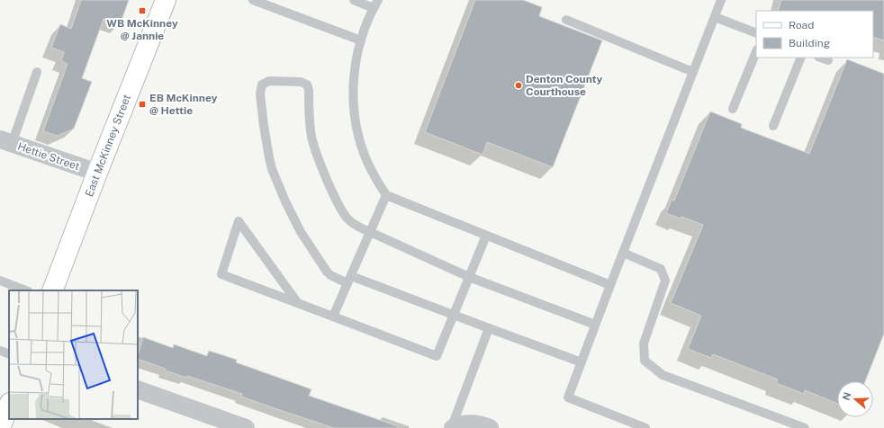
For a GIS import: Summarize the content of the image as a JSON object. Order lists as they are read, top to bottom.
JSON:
{
  "streets": {
    "main road": ["East McKinney Street"],
    "street": ["Hettie Street"]
  },
  "crossings": [
    ["East McKinney Street", "Hettie Street"]
  ],
  "places": {
    "transit": ["WB McKinney @ Jannie", "EB McKinney @ Hettie"],
    "other": ["Denton County Courthouse"]
  },
  "legend": ["Road", "Building"],
  "north": "left"
}
